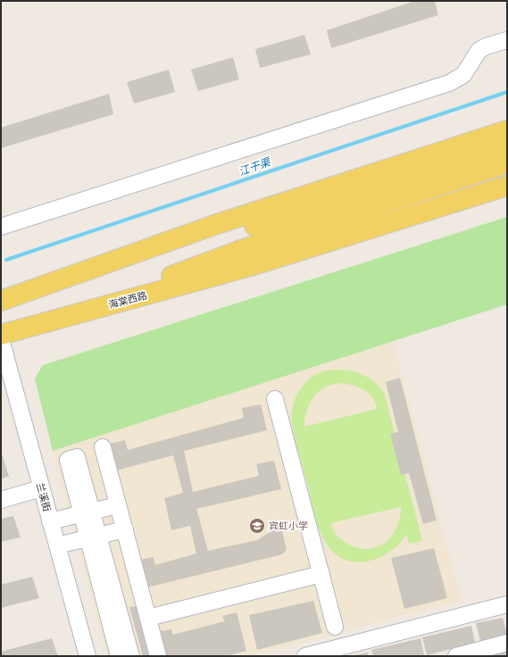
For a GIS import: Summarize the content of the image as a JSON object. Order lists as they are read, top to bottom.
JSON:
{
  "streets": {
    "main road": ["海棠西路"],
    "street": ["兰溪街"]
  },
  "water": ["江干渠"],
  "places": {
    "school or university": ["宾虹小学"]
  }
}
